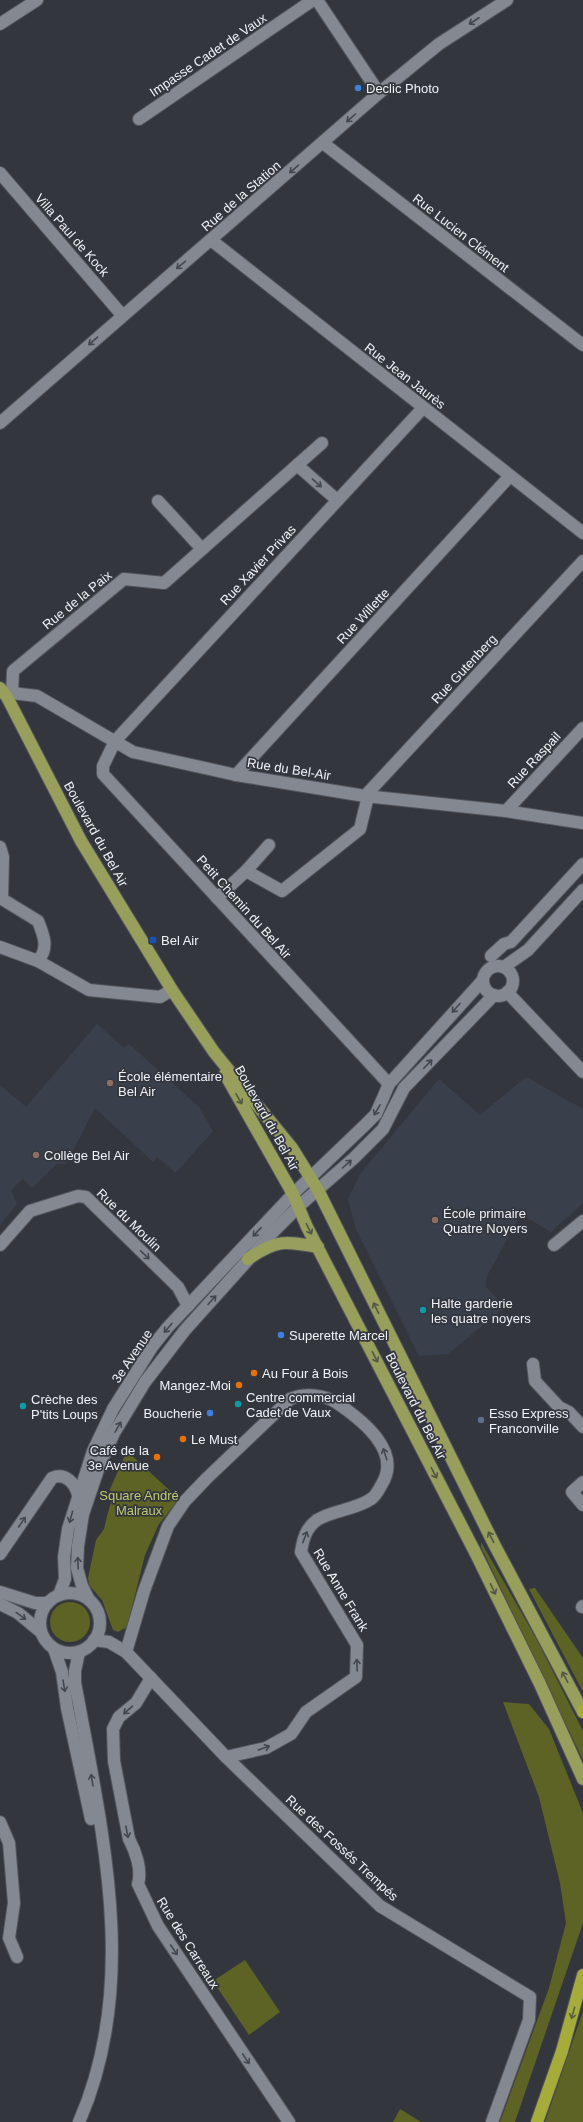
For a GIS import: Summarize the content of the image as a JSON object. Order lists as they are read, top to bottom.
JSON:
{
  "streets": {
    "main road": ["Boulevard du Bel Air"],
    "street": [
      "Impasse Cadet de Vaux",
      "Rue de la Station",
      "Rue Lucien Clément",
      "Villa Paul de Kock",
      "Rue Jean Jaurès",
      "Rue Xavier Privas",
      "Rue de la Paix",
      "Rue Willette",
      "Rue Gutenberg",
      "Rue Raspail",
      "Rue du Bel-Air",
      "Petit Chemin du Bel Air",
      "Rue du Moulin",
      "3e Avenue",
      "Rue Anne Frank",
      "Rue des Fossés Trempés",
      "Rue des Carreaux"
    ]
  },
  "crossings": [
    ["Rue de la Station", "Rue Lucien Clément"],
    ["Rue de la Station", "Villa Paul de Kock"],
    ["Rue de la Station", "Rue Jean Jaurès"],
    ["Rue Jean Jaurès", "Rue Xavier Privas"],
    ["Rue Jean Jaurès", "Rue Willette"],
    ["Rue Xavier Privas", "Rue du Bel-Air"],
    ["Rue Xavier Privas", "Petit Chemin du Bel Air"],
    ["Rue de la Paix", "Rue du Bel-Air"],
    ["Rue de la Paix", "Boulevard du Bel Air"],
    ["Rue Willette", "Rue du Bel-Air"],
    ["Rue Gutenberg", "Rue du Bel-Air"],
    ["Rue Raspail", "Rue du Bel-Air"],
    ["Rue du Bel-Air", "Boulevard du Bel Air"],
    ["Rue du Bel-Air", "Petit Chemin du Bel Air"],
    ["Boulevard du Bel Air", "3e Avenue"],
    ["Petit Chemin du Bel Air", "3e Avenue"],
    ["Rue du Moulin", "3e Avenue"],
    ["3e Avenue", "Rue des Fossés Trempés"],
    ["Rue Anne Frank", "Rue des Fossés Trempés"],
    ["Rue des Fossés Trempés", "Rue des Carreaux"]
  ],
  "one_way": ["Rue de la Station"],
  "parks": ["Square André Malraux"],
  "places": {
    "other": [
      "Declic Photo",
      "École élémentaire Bel Air",
      "Collège Bel Air",
      "École primaire Quatre Noyers",
      "Halte garderie les quatre noyers",
      "Superette Marcel",
      "Au Four à Bois",
      "Mangez-Moi",
      "Centre commercial Cadet de Vaux",
      "Crèche des P'tits Loups",
      "Boucherie",
      "Esso Express Franconville",
      "Le Must",
      "Café de la 3e Avenue"
    ],
    "transit": ["Bel Air"]
  }
}
